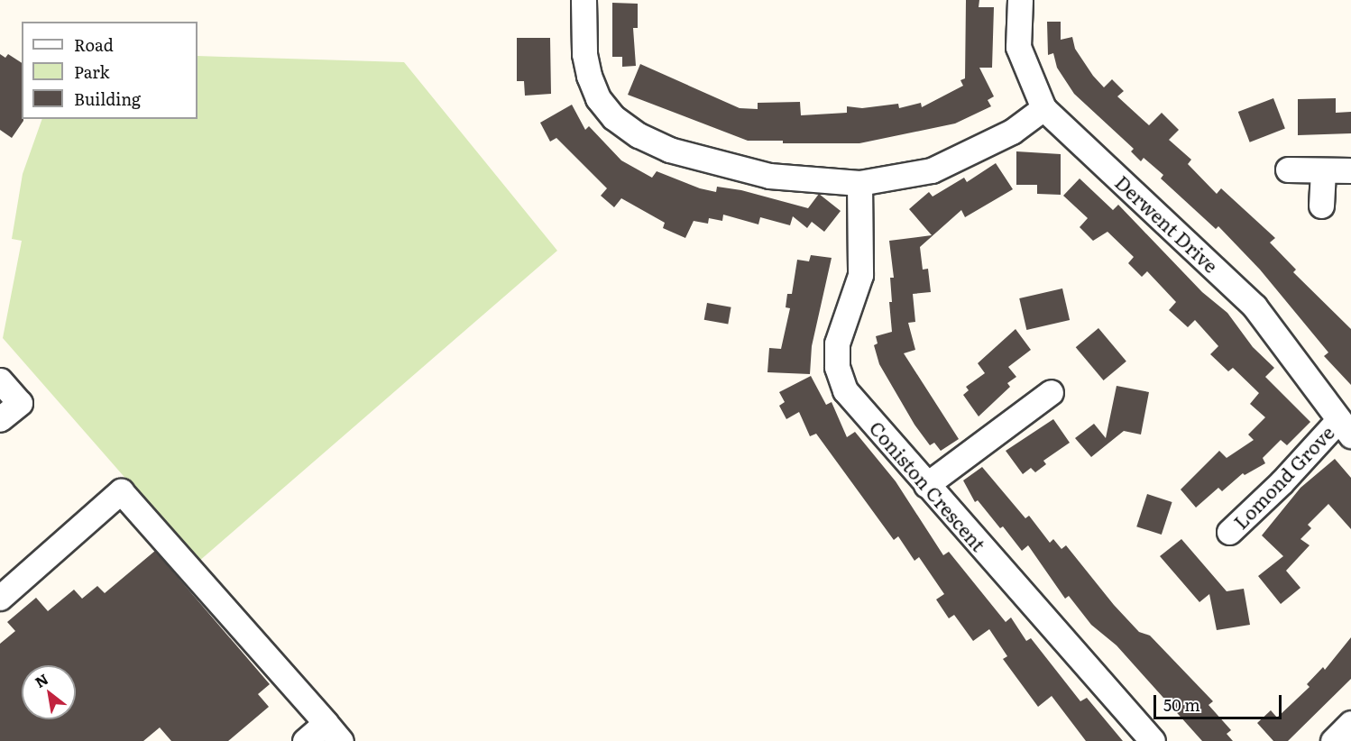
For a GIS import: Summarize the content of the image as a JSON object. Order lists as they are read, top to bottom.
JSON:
{
  "streets": {
    "street": ["Derwent Drive", "Lomond Grove", "Coniston Crescent"]
  },
  "crossings": [
    ["Derwent Drive", "Lomond Grove"]
  ],
  "legend": ["Road", "Park", "Building"],
  "scale_bar": "50 m",
  "north": "top left"
}
